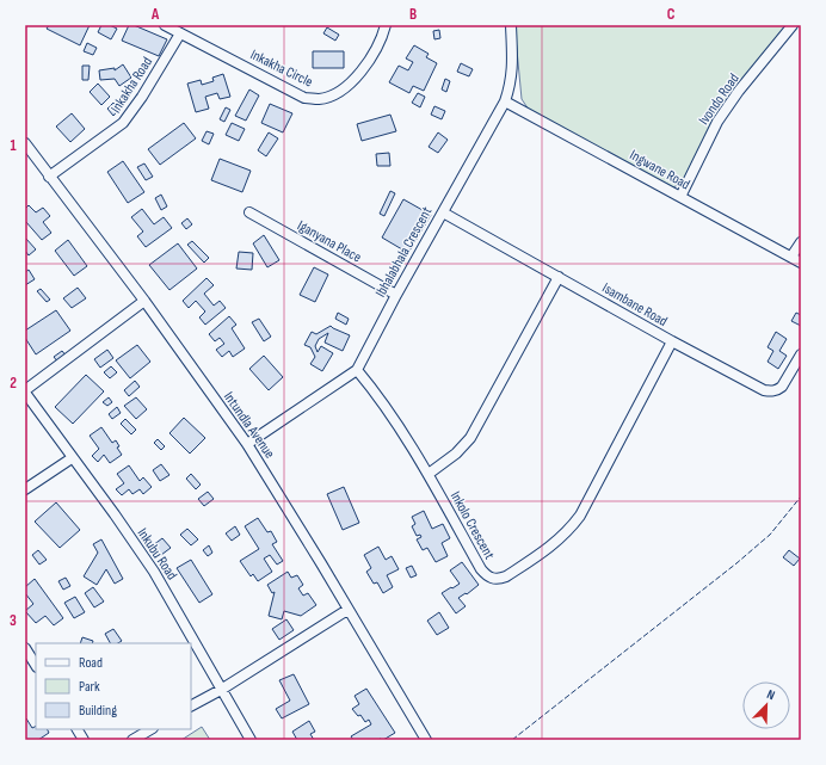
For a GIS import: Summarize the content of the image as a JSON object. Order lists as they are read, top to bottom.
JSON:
{
  "streets": {
    "street": [
      "Inkakha Circle",
      "Inkakha Road",
      "Ivondo Road",
      "Ingwane Road",
      "Iganyana Place",
      "Ibhalabhala Crescent",
      "Isambane Road",
      "Intundla Avenue",
      "Inkolo Crescent",
      "Inkubu Road"
    ]
  },
  "crossings": [
    ["Inkakha Circle", "Inkakha Road"],
    ["Inkakha Road", "Intundla Avenue"],
    ["Ivondo Road", "Ingwane Road"],
    ["Ingwane Road", "Ibhalabhala Crescent"],
    ["Iganyana Place", "Ibhalabhala Crescent"],
    ["Ibhalabhala Crescent", "Isambane Road"],
    ["Ibhalabhala Crescent", "Intundla Avenue"],
    ["Ibhalabhala Crescent", "Inkolo Crescent"],
    ["Isambane Road", "Inkolo Crescent"]
  ],
  "legend": ["Road", "Park", "Building"],
  "north": "top right",
  "grid": {
    "columns": ["A", "B", "C"],
    "rows": ["1", "2", "3"]
  }
}
